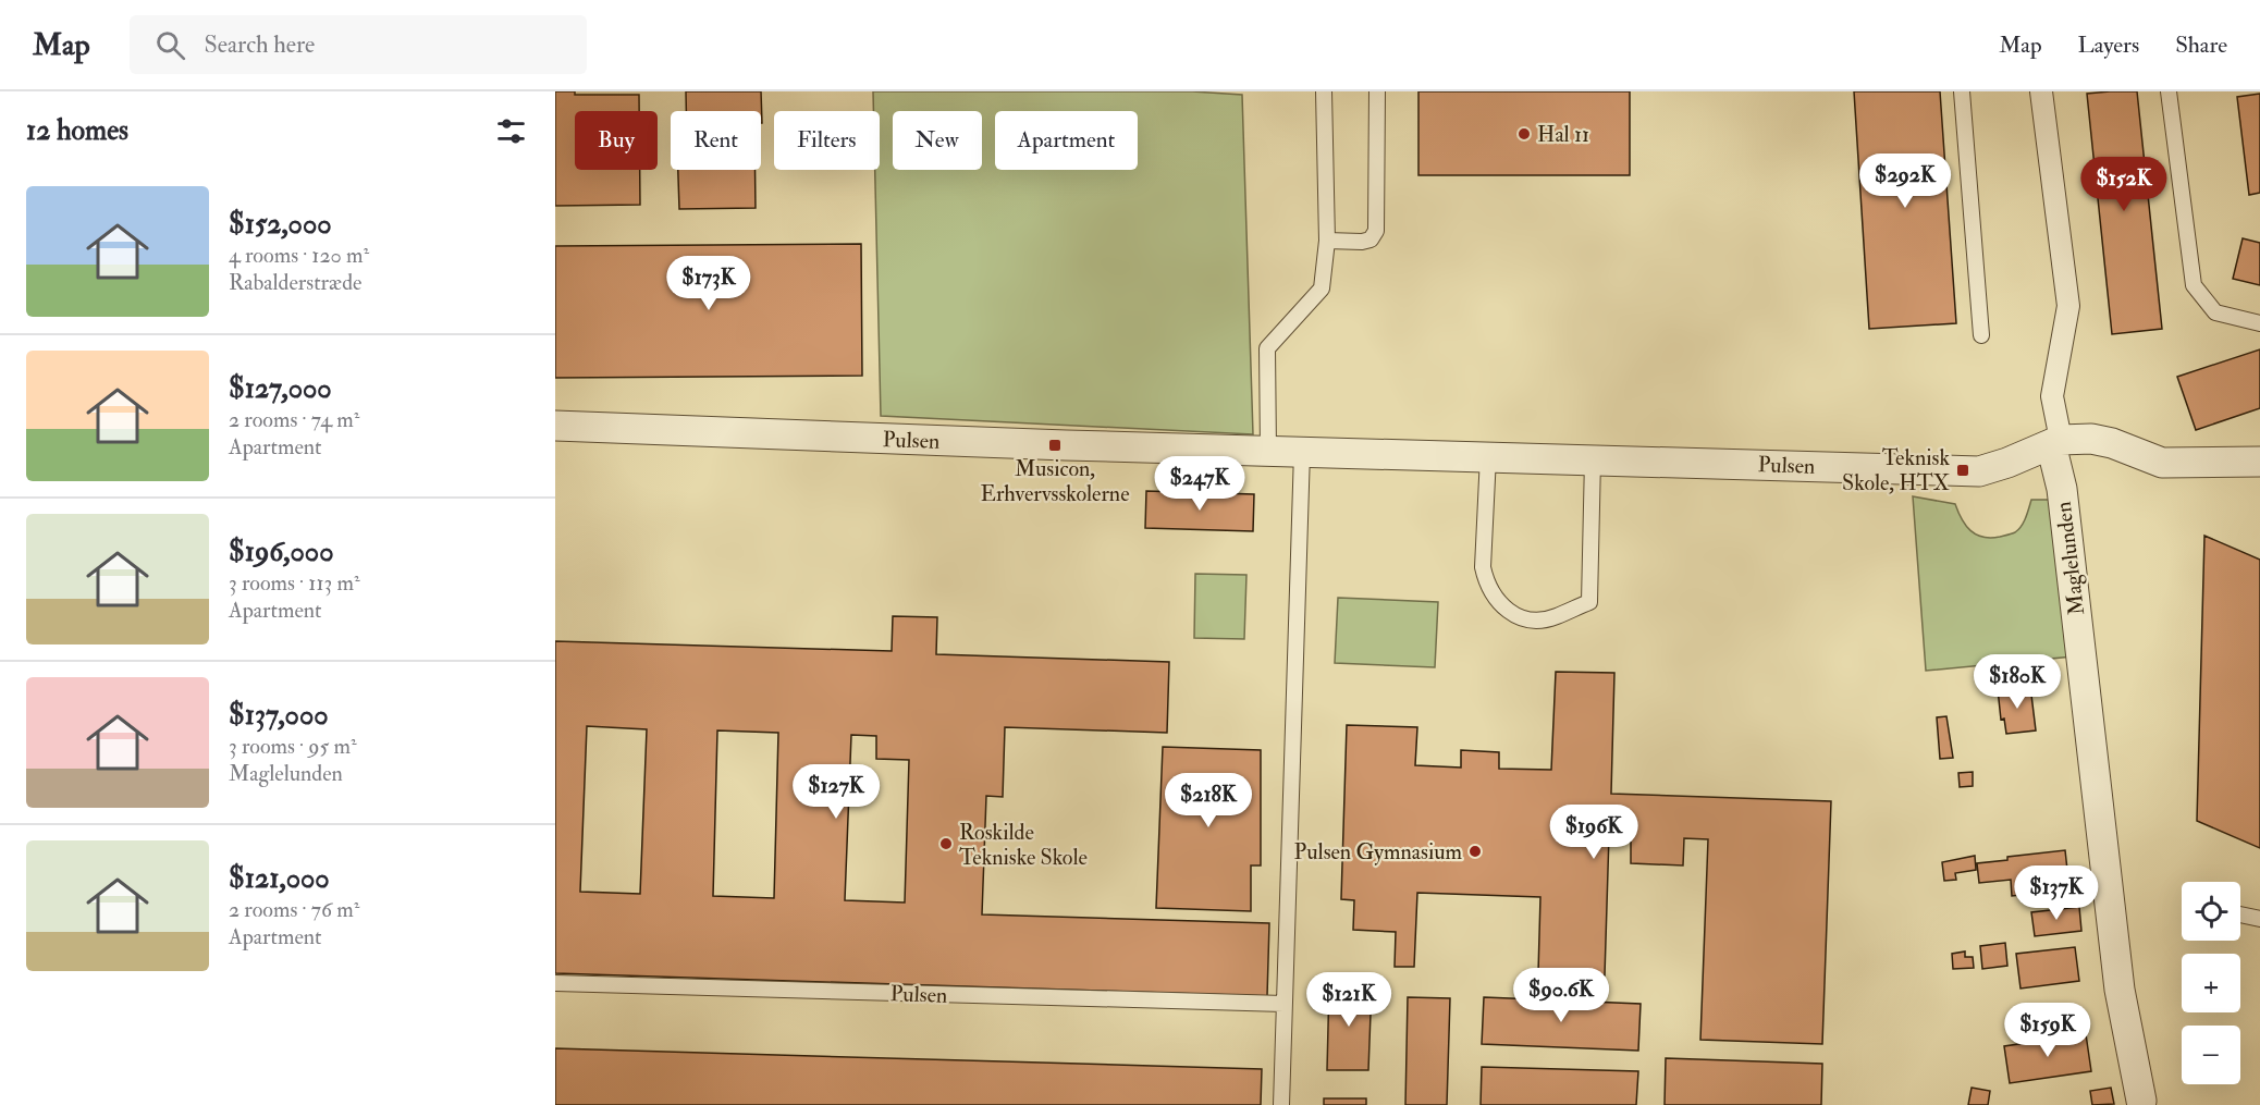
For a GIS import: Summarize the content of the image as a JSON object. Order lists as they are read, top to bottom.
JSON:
{
  "streets": {
    "street": ["Pulsen", "Maglelunden"]
  },
  "crossings": [
    ["Pulsen", "Maglelunden"]
  ],
  "places": {
    "other": ["Hal 11", "Roskilde Tekniske Skole", "Pulsen Gymnasium"],
    "transit": ["Musicon, Erhvervsskolerne", "Teknisk Skole, HTX"]
  },
  "page": {
    "header": "Map",
    "search": "Search here",
    "nav": ["Map", "Layers", "Share"],
    "heading": "12 homes",
    "chip": [
      "Buy",
      "Rent",
      "Filters",
      "New",
      "Apartment"
    ],
    "price": [
      "$292K",
      "$152K",
      "$173K",
      "$247K",
      "$180K",
      "$127K",
      "$218K",
      "$196K",
      "$137K",
      "$90.6K",
      "$121K",
      "$159K"
    ],
    "list": [
      {
        "name": "$152,000",
        "note": "4 rooms · 120 m² · Rabalderstræde"
      },
      {
        "name": "$127,000",
        "note": "2 rooms · 74 m² · Apartment"
      },
      {
        "name": "$196,000",
        "note": "3 rooms · 113 m² · Apartment"
      },
      {
        "name": "$137,000",
        "note": "3 rooms · 95 m² · Maglelunden"
      },
      {
        "name": "$121,000",
        "note": "2 rooms · 76 m² · Apartment"
      }
    ],
    "map_buttons": ["+", "−"]
  }
}
